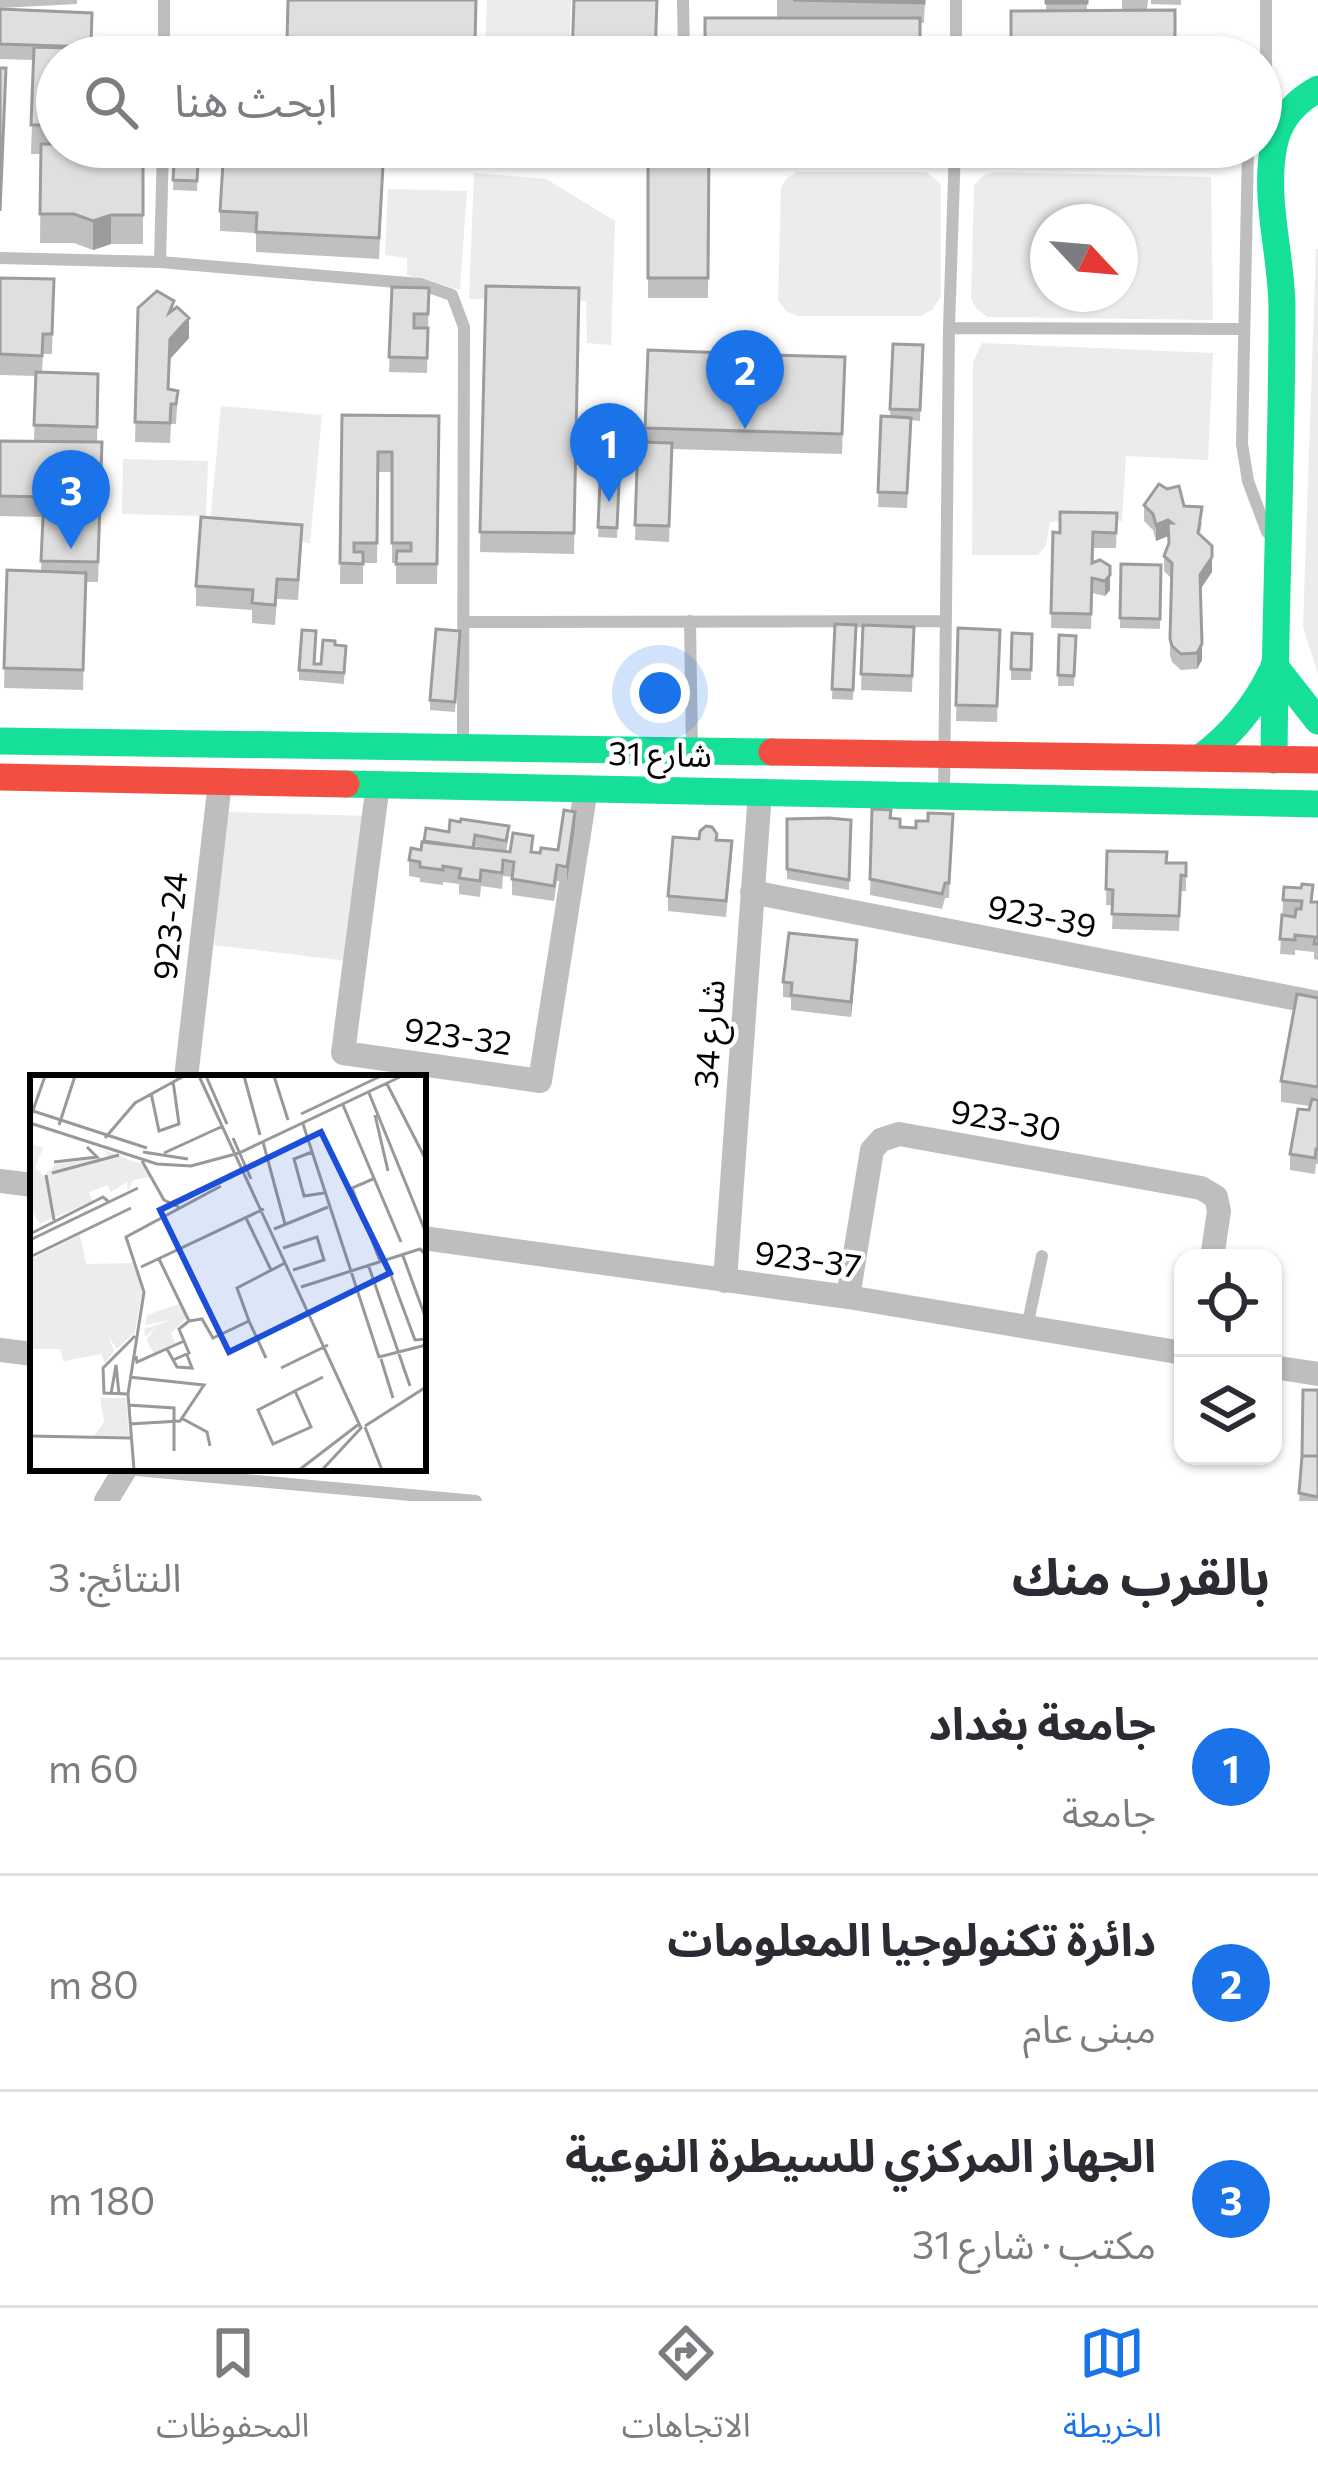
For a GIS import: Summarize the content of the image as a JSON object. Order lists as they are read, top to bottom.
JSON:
{
  "streets": {
    "street": [
      "شارع 31",
      "923-39",
      "923-24",
      "شارع 34",
      "923-32",
      "923-30",
      "923-37"
    ]
  },
  "crossings": [
    ["شارع 31", "923-24"],
    ["شارع 31", "شارع 34"],
    ["شارع 31", "923-32"],
    ["923-39", "شارع 34"],
    ["شارع 34", "923-37"],
    ["923-30", "923-37"]
  ],
  "north": "bottom right",
  "page": {
    "search": "ابحث هنا",
    "pins": ["2", "1", "3"],
    "heading": ["بالقرب منك", "النتائج: 3"],
    "list": [
      {
        "mark": "1",
        "name": "جامعة بغداد",
        "note": "جامعة",
        "value": "60 m"
      },
      {
        "mark": "2",
        "name": "دائرة تكنولوجيا المعلومات",
        "note": "مبنى عام",
        "value": "80 m"
      },
      {
        "mark": "3",
        "name": "الجهاز المركزي للسيطرة النوعية",
        "note": "مكتب · شارع 31",
        "value": "180 m"
      }
    ],
    "nav": ["الخريطة", "الاتجاهات", "المحفوظات"]
  }
}
